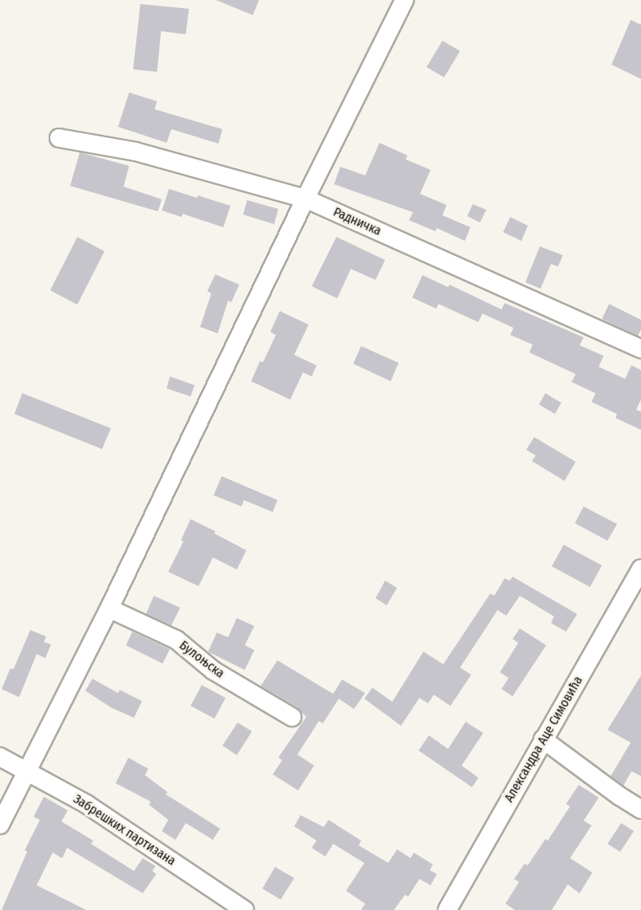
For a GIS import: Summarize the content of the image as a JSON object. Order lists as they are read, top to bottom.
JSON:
{
  "streets": {
    "street": [
      "Радничка",
      "Булоњска",
      "Александра Аце Симовића",
      "Забрешких партизана"
    ]
  }
}
